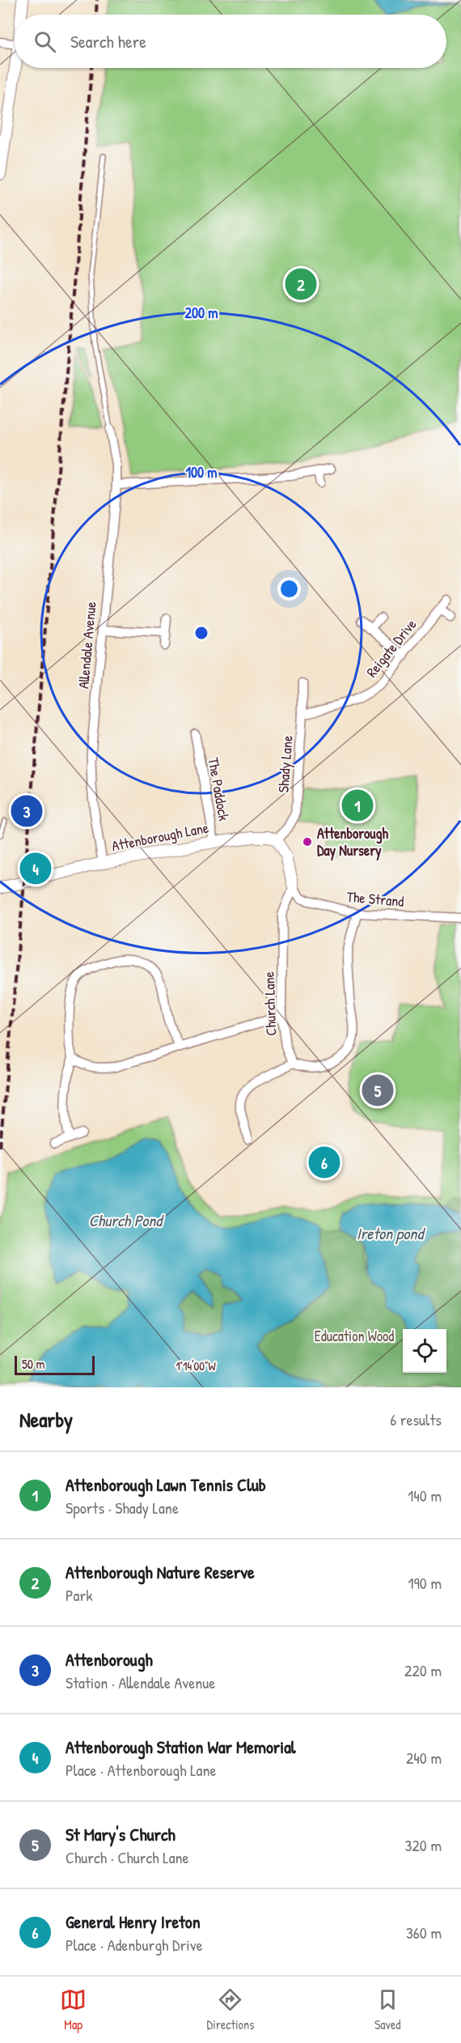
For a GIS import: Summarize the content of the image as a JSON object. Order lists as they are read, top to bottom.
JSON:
{
  "streets": {
    "street": [
      "Allendale Avenue",
      "Reigate Drive",
      "Shady Lane",
      "The Paddock",
      "Attenborough Lane",
      "The Strand",
      "Church Lane"
    ]
  },
  "crossings": [
    ["Allendale Avenue", "Attenborough Lane"],
    ["Reigate Drive", "Shady Lane"],
    ["Shady Lane", "Attenborough Lane"],
    ["The Paddock", "Attenborough Lane"],
    ["The Strand", "Church Lane"]
  ],
  "water": ["Church Pond", "Ireton pond"],
  "parks": ["Education Wood"],
  "places": ["Attenborough Day Nursery"],
  "scale_bar": "50 m",
  "page": {
    "search": "Search here",
    "pins": [
      "2",
      "1",
      "3",
      "4",
      "5",
      "6"
    ],
    "scale": "50 m",
    "heading": ["Nearby", "6 results"],
    "list": [
      {
        "mark": "1",
        "name": "Attenborough Lawn Tennis Club",
        "note": "Sports · Shady Lane",
        "value": "140 m"
      },
      {
        "mark": "2",
        "name": "Attenborough Nature Reserve",
        "note": "Park",
        "value": "190 m"
      },
      {
        "mark": "3",
        "name": "Attenborough",
        "note": "Station · Allendale Avenue",
        "value": "220 m"
      },
      {
        "mark": "4",
        "name": "Attenborough Station War Memorial",
        "note": "Place · Attenborough Lane",
        "value": "240 m"
      },
      {
        "mark": "5",
        "name": "St Mary's Church",
        "note": "Church · Church Lane",
        "value": "320 m"
      },
      {
        "mark": "6",
        "name": "General Henry Ireton",
        "note": "Place · Adenburgh Drive",
        "value": "360 m"
      }
    ],
    "nav": ["Map", "Directions", "Saved"]
  },
  "coordinates": ["1°14'00\"W"],
  "rings": ["200 m", "100 m"]
}
